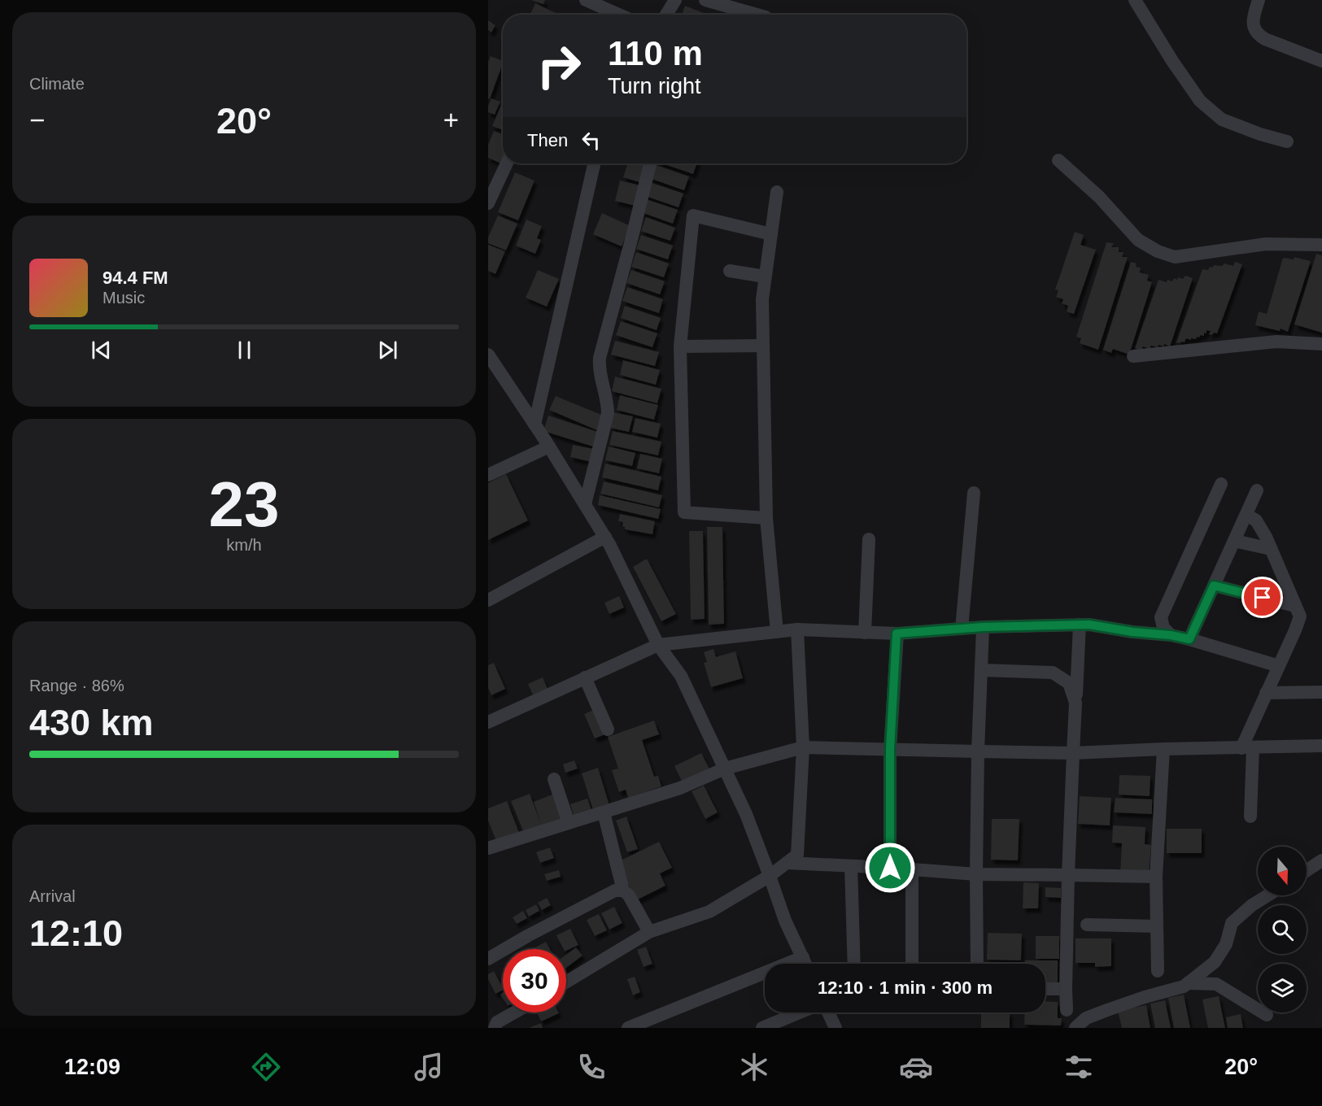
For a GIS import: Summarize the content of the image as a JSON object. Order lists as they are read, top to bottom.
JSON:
{
  "north": "bottom",
  "page": {
    "tile": [
      "Climate",
      ["23", "km/h"],
      ["Range · 86%", "430 km"],
      ["Arrival", "12:10"]
    ],
    "turn": ["110 m", "Turn right"],
    "heat": ["−", "20°", "+"],
    "then": "Then",
    "song": ["94.4 FM", "Music"],
    "limit": "30",
    "trip": "12:10 · 1 min · 300 m",
    "tabs": ["12:09", "20°"]
  }
}
